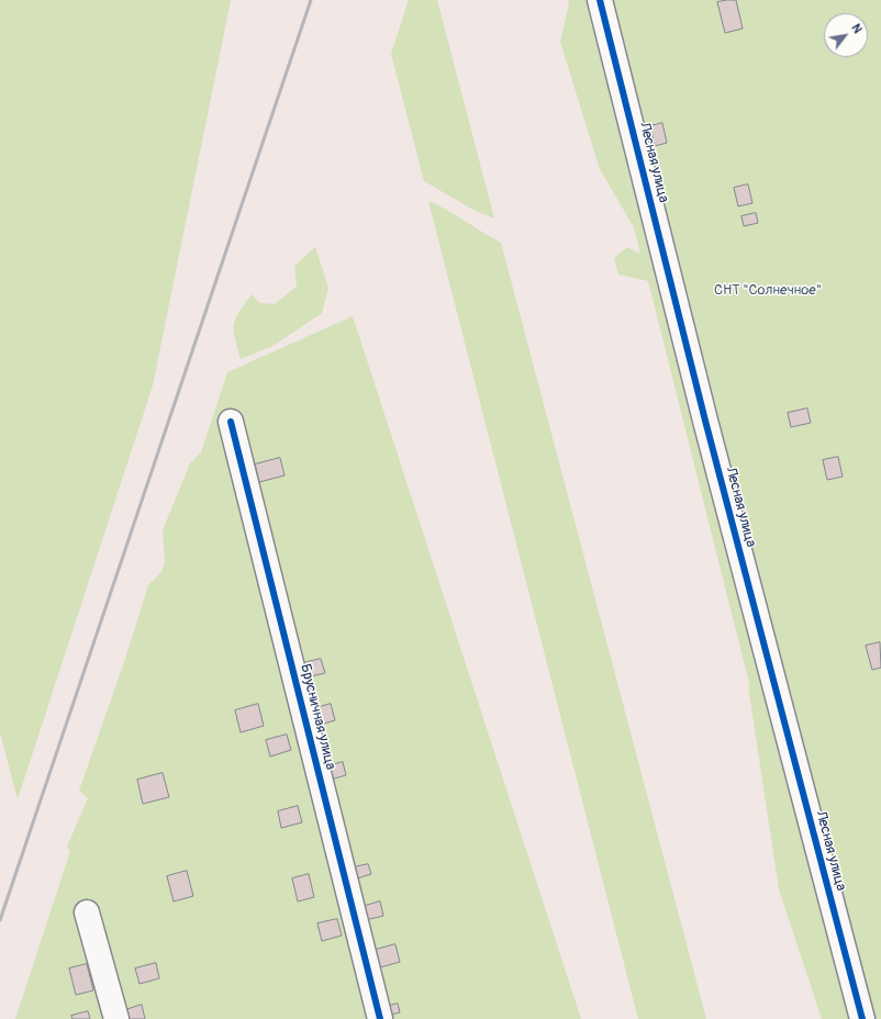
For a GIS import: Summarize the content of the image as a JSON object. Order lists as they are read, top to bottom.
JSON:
{
  "streets": {
    "street": ["Лесная улица", "Брусничная улица"]
  },
  "parks": ["СНТ \"Солнечное\""],
  "north": "top right"
}
